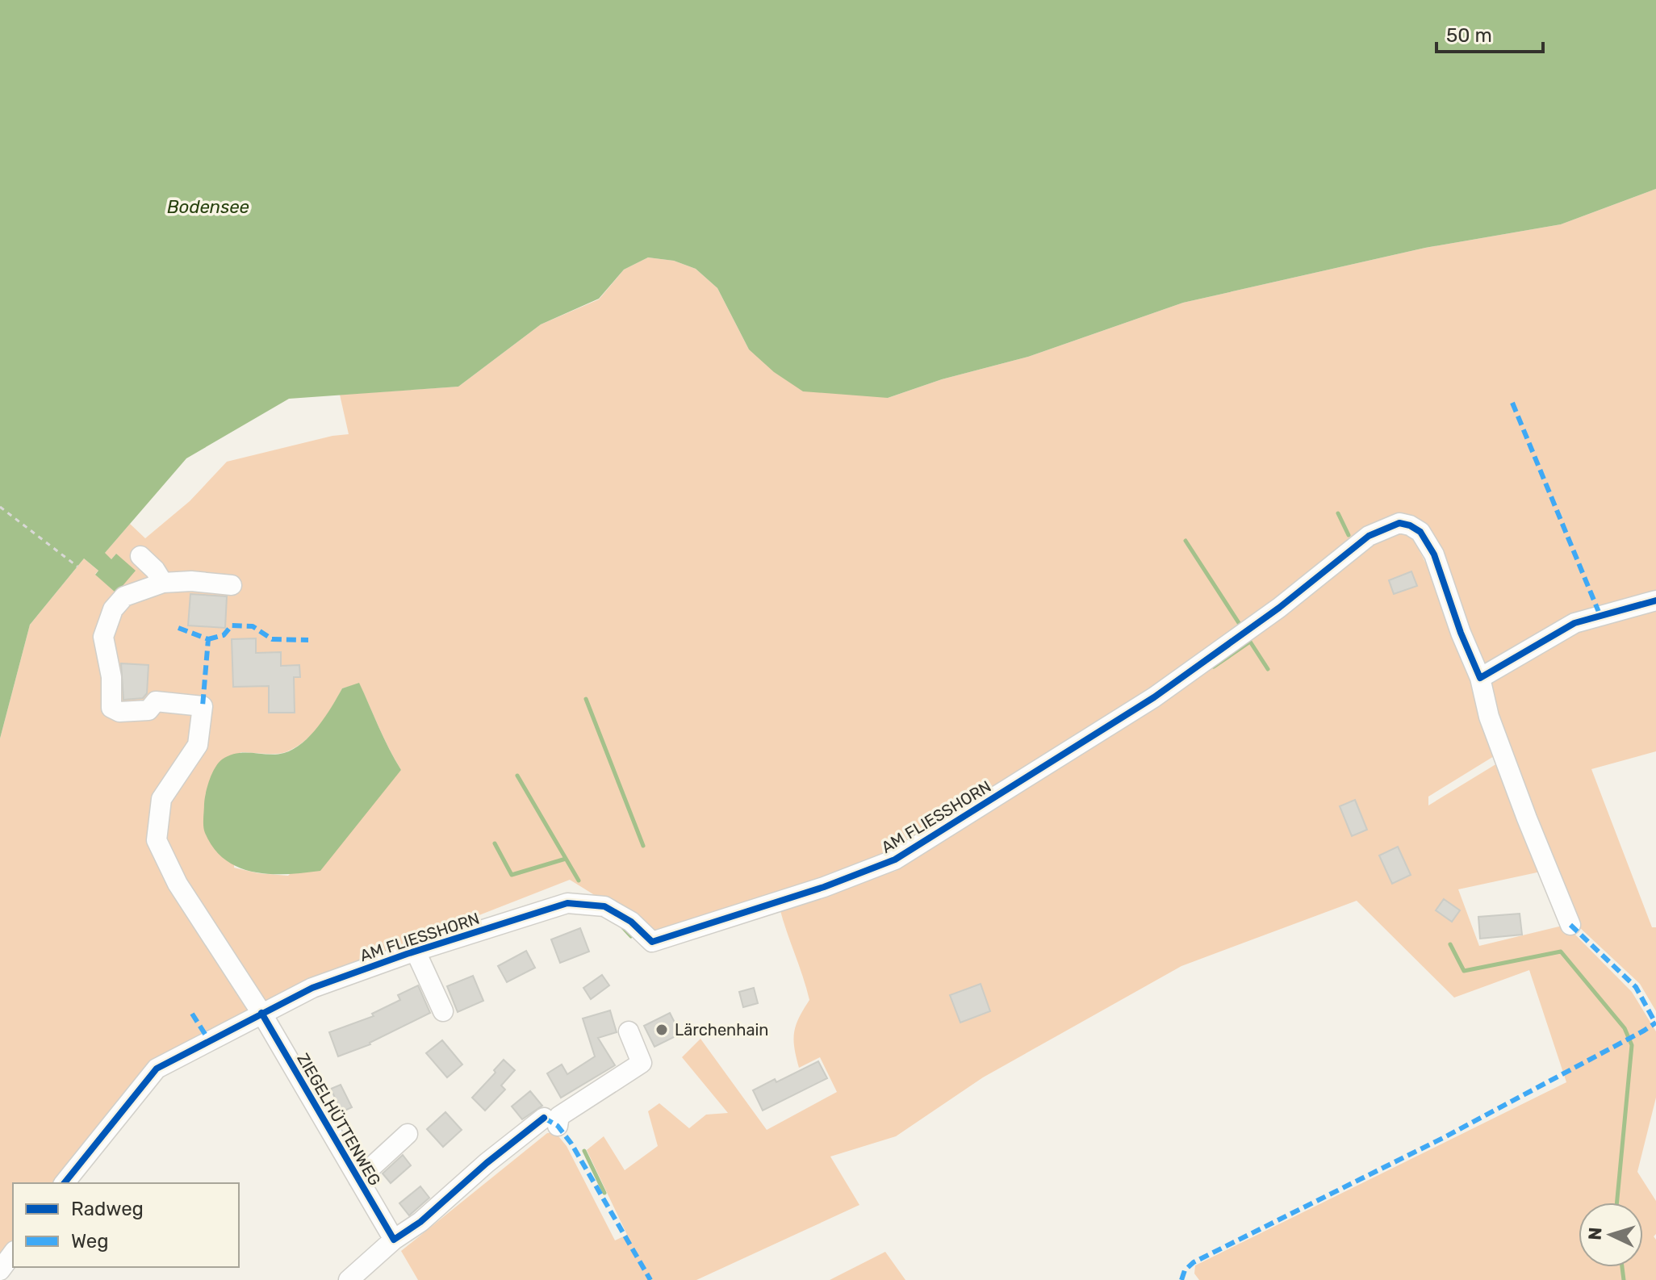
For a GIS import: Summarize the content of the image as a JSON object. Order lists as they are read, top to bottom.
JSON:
{
  "streets": {
    "street": ["AM FLIESSHORN", "ZIEGELHÜTTENWEG"]
  },
  "crossings": [
    ["AM FLIESSHORN", "ZIEGELHÜTTENWEG"]
  ],
  "water": ["Bodensee"],
  "places": ["Lärchenhain"],
  "legend": ["Radweg", "Weg"],
  "scale_bar": "50 m",
  "north": "left"
}
